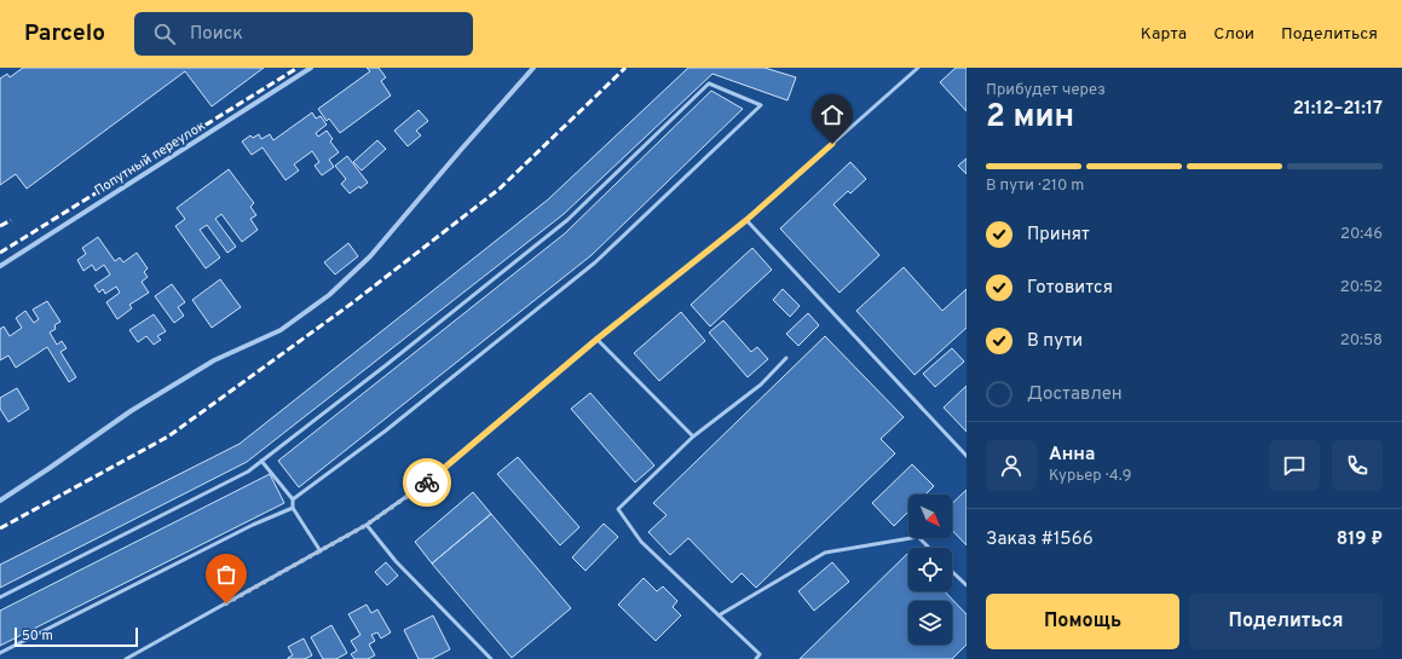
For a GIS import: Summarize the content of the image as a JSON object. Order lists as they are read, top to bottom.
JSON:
{
  "streets": {
    "street": ["Попутный переулок"]
  },
  "scale_bar": "50 m",
  "north": "bottom right",
  "page": {
    "header": "Parcelo",
    "search": "Поиск",
    "nav": ["Карта", "Слои", "Поделиться"],
    "heading": ["2 мин", "Прибудет через", "21:12–21:17"],
    "panel": [
      "Анна",
      "Курьер · 4.9",
      "Заказ #1566",
      "819 ₽"
    ],
    "bar": "В пути · 210 m",
    "list": [
      ["Принят", "20:46"],
      ["Готовится", "20:52"],
      ["В пути", "20:58"],
      "Доставлен"
    ],
    "buttons": ["Помощь", "Поделиться"],
    "scale": "50 m"
  }
}
